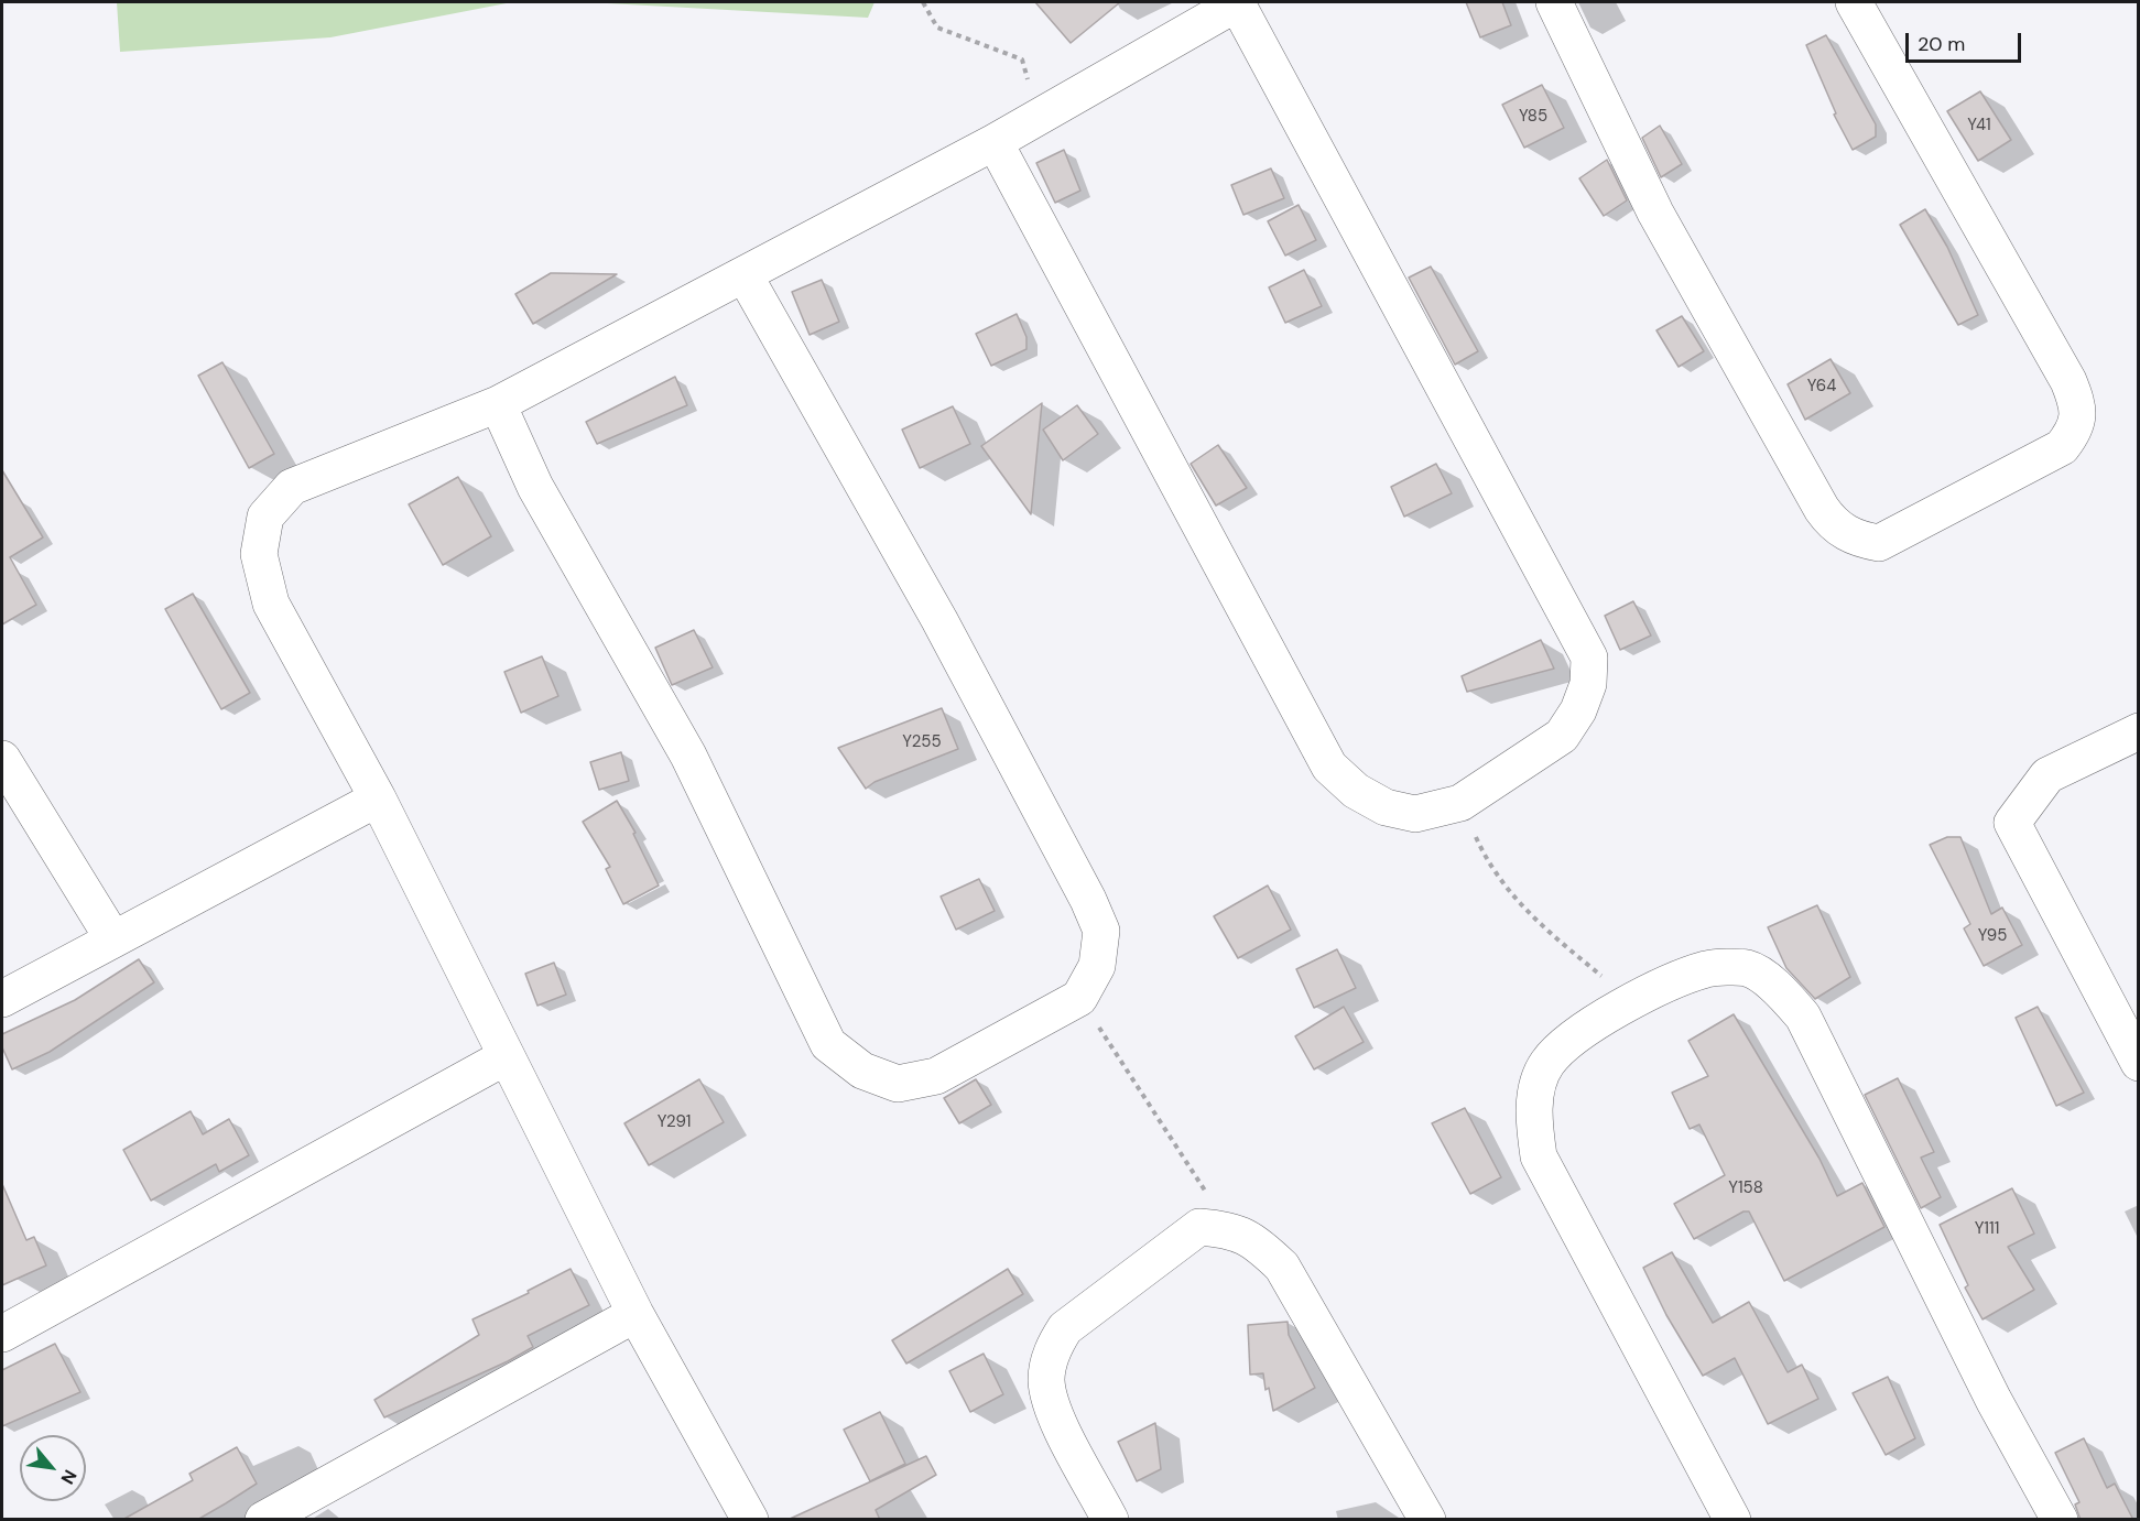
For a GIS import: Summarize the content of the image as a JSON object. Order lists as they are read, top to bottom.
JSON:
{
  "house_numbers": [
    "Y85",
    "Y41",
    "Y64",
    "Y255",
    "Y95",
    "Y291",
    "Y158",
    "Y111"
  ],
  "scale_bar": "20 m",
  "north": "bottom right"
}
